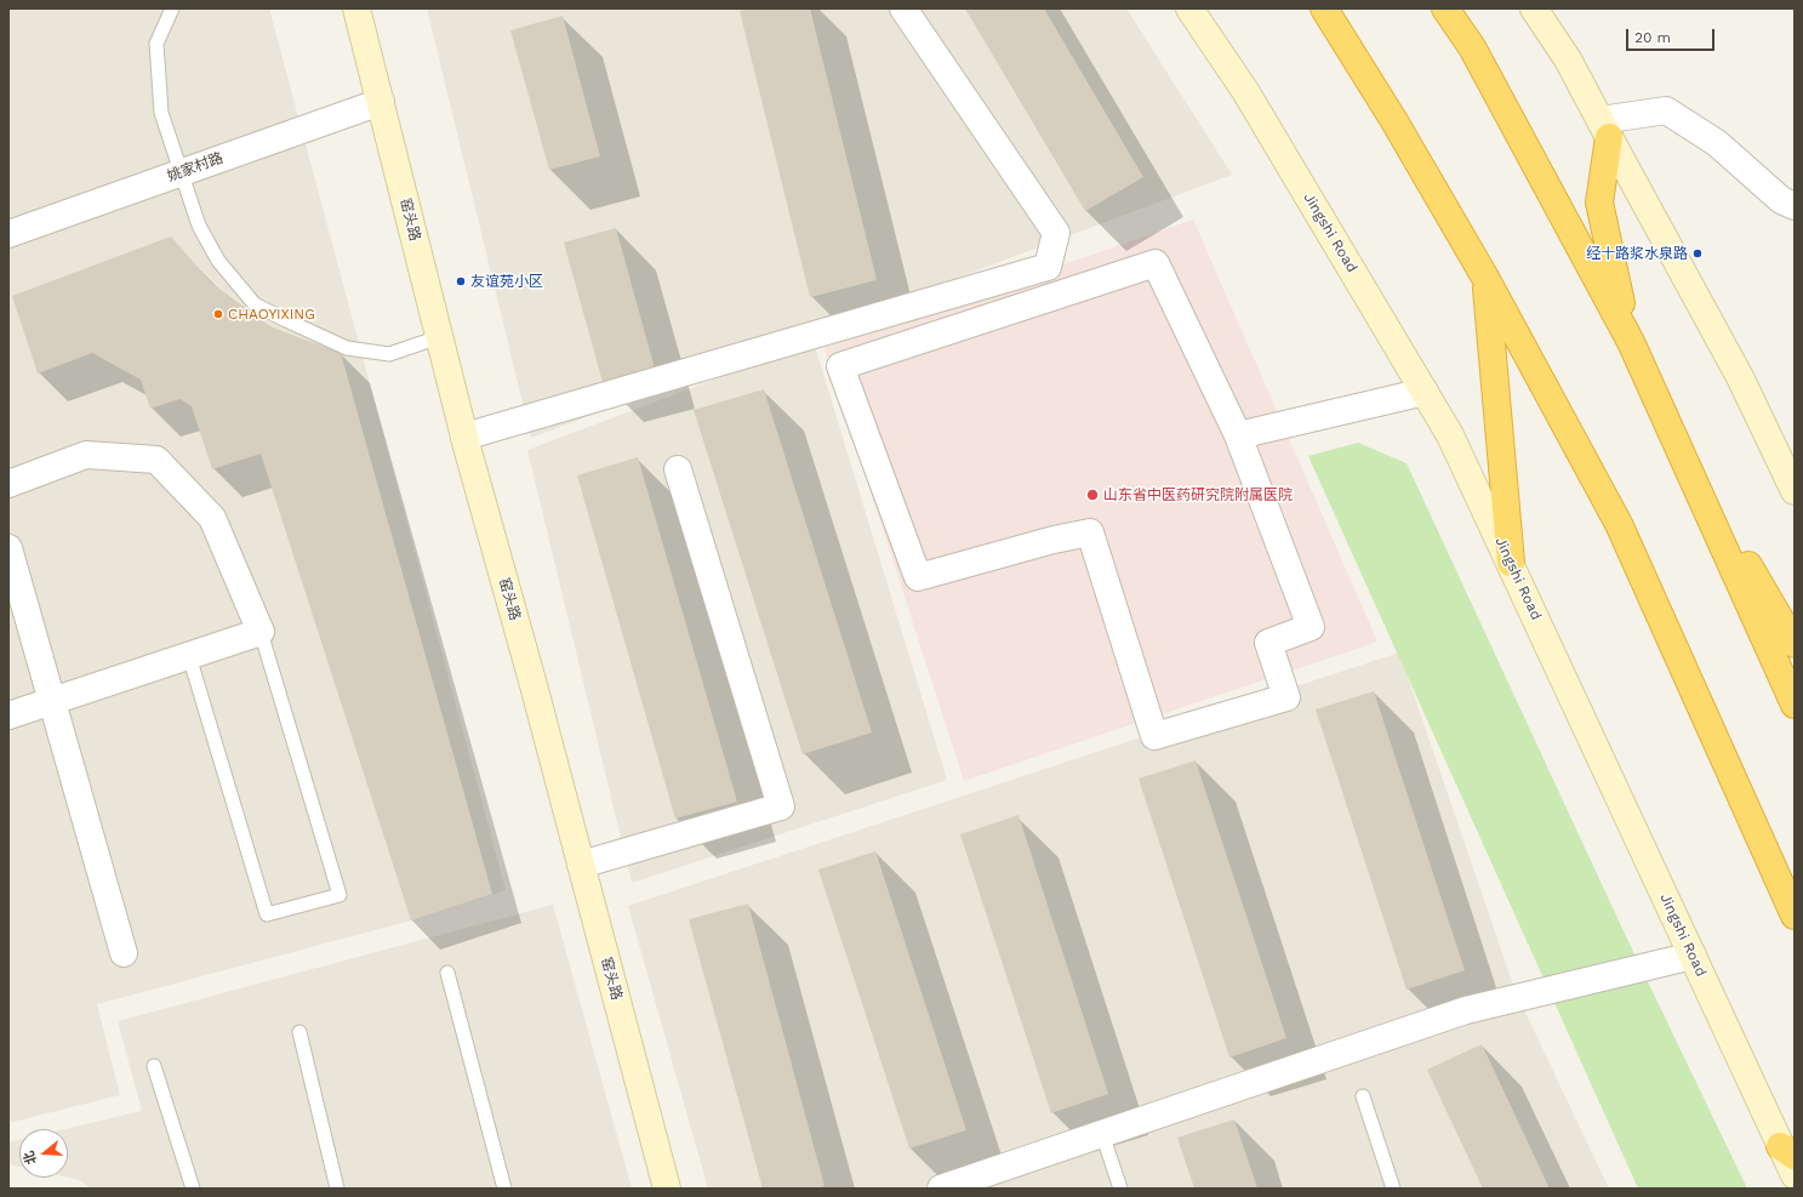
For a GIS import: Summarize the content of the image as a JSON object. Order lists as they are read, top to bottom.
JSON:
{
  "streets": {
    "main road": ["窑头路", "Jingshi Road"],
    "street": ["姚家村路"]
  },
  "crossings": [
    ["姚家村路", "窑头路"]
  ],
  "places": [
    "经十路浆水泉路",
    "友谊苑小区",
    "CHAOYIXING",
    "山东省中医药研究院附属医院"
  ],
  "scale_bar": "20 m",
  "north": "left"
}
